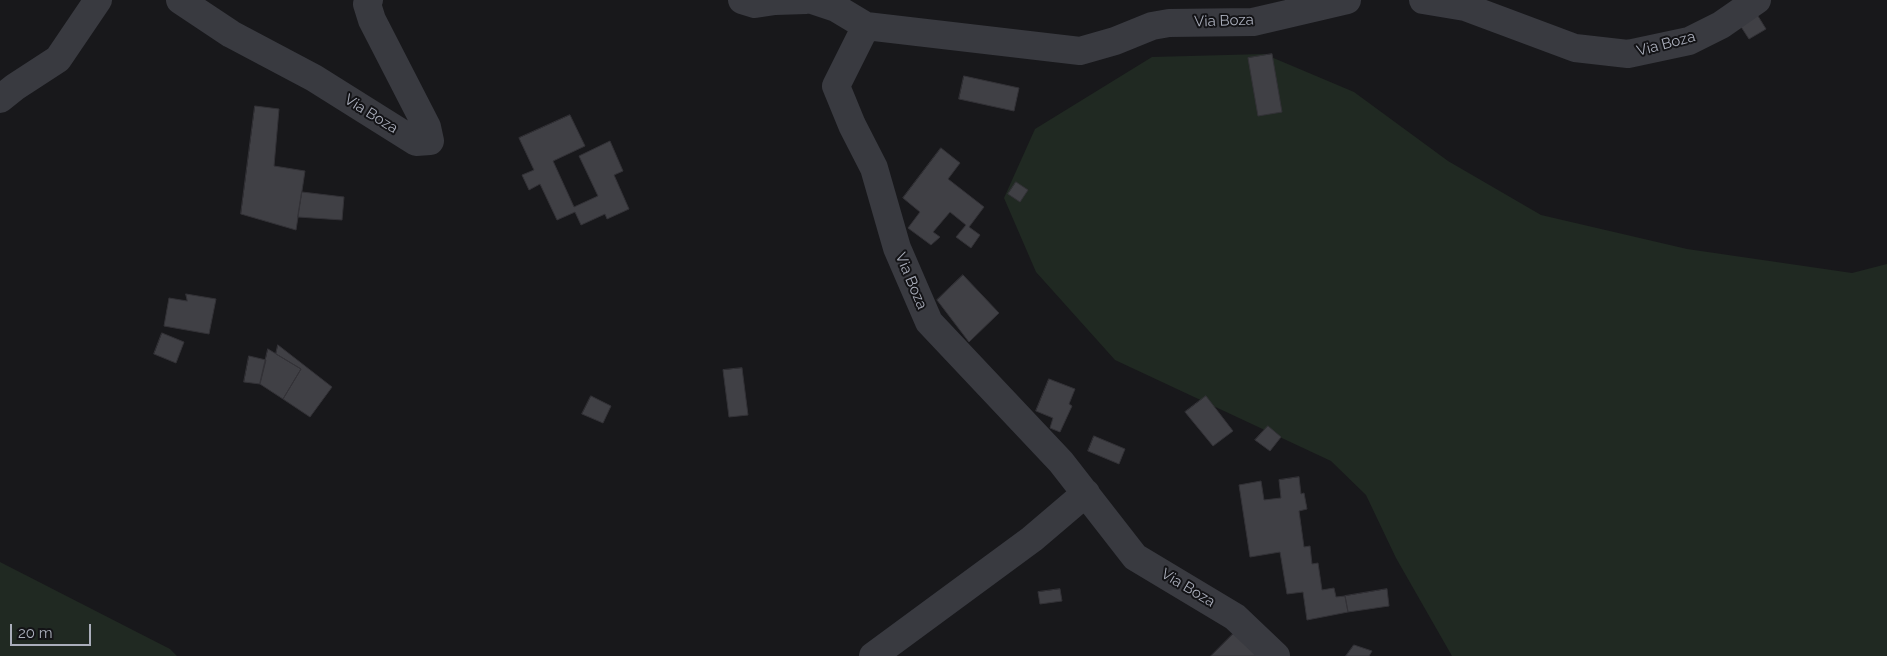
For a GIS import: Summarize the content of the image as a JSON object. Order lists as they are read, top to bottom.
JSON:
{
  "streets": {
    "street": ["Via Boza"]
  },
  "scale_bar": "20 m"
}
